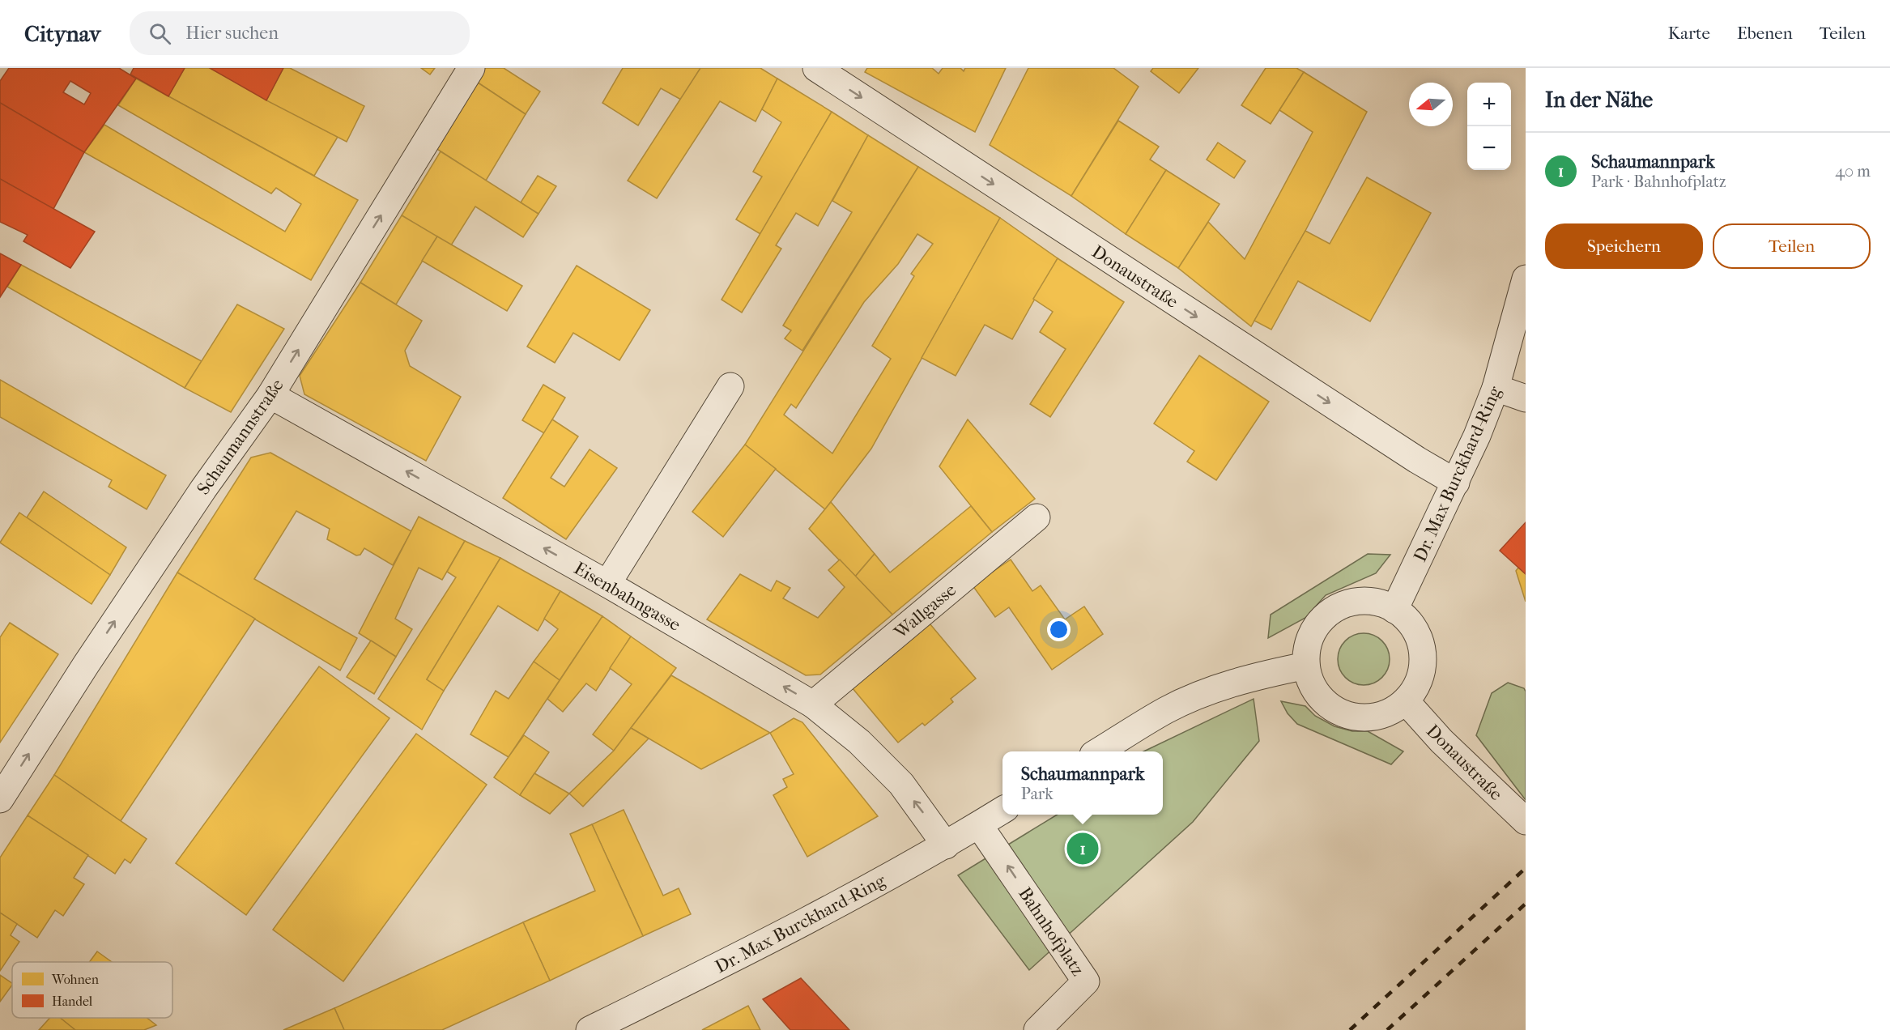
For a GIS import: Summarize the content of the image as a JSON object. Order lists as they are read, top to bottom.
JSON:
{
  "streets": {
    "street": [
      "Donaustraße",
      "Schaumannstraße",
      "Dr. Max Burckhard-Ring",
      "Eisenbahngasse",
      "Wallgasse",
      "Bahnhofplatz"
    ]
  },
  "crossings": [
    ["Donaustraße", "Dr. Max Burckhard-Ring"],
    ["Schaumannstraße", "Eisenbahngasse"],
    ["Dr. Max Burckhard-Ring", "Eisenbahngasse"],
    ["Dr. Max Burckhard-Ring", "Bahnhofplatz"],
    ["Eisenbahngasse", "Wallgasse"]
  ],
  "one_way": [
    "Donaustraße",
    "Schaumannstraße",
    "Eisenbahngasse",
    "Bahnhofplatz"
  ],
  "legend": ["Wohnen", "Handel"],
  "north": "left",
  "page": {
    "header": "Citynav",
    "search": "Hier suchen",
    "nav": ["Karte", "Ebenen", "Teilen"],
    "heading": "In der Nähe",
    "map_buttons": ["+", "−"],
    "list": [
      {
        "mark": "1",
        "name": "Schaumannpark",
        "note": "Park · Bahnhofplatz",
        "value": "40 m"
      }
    ],
    "buttons": ["Speichern", "Teilen"],
    "popup": ["Schaumannpark", "Park"],
    "pins": "1"
  }
}
